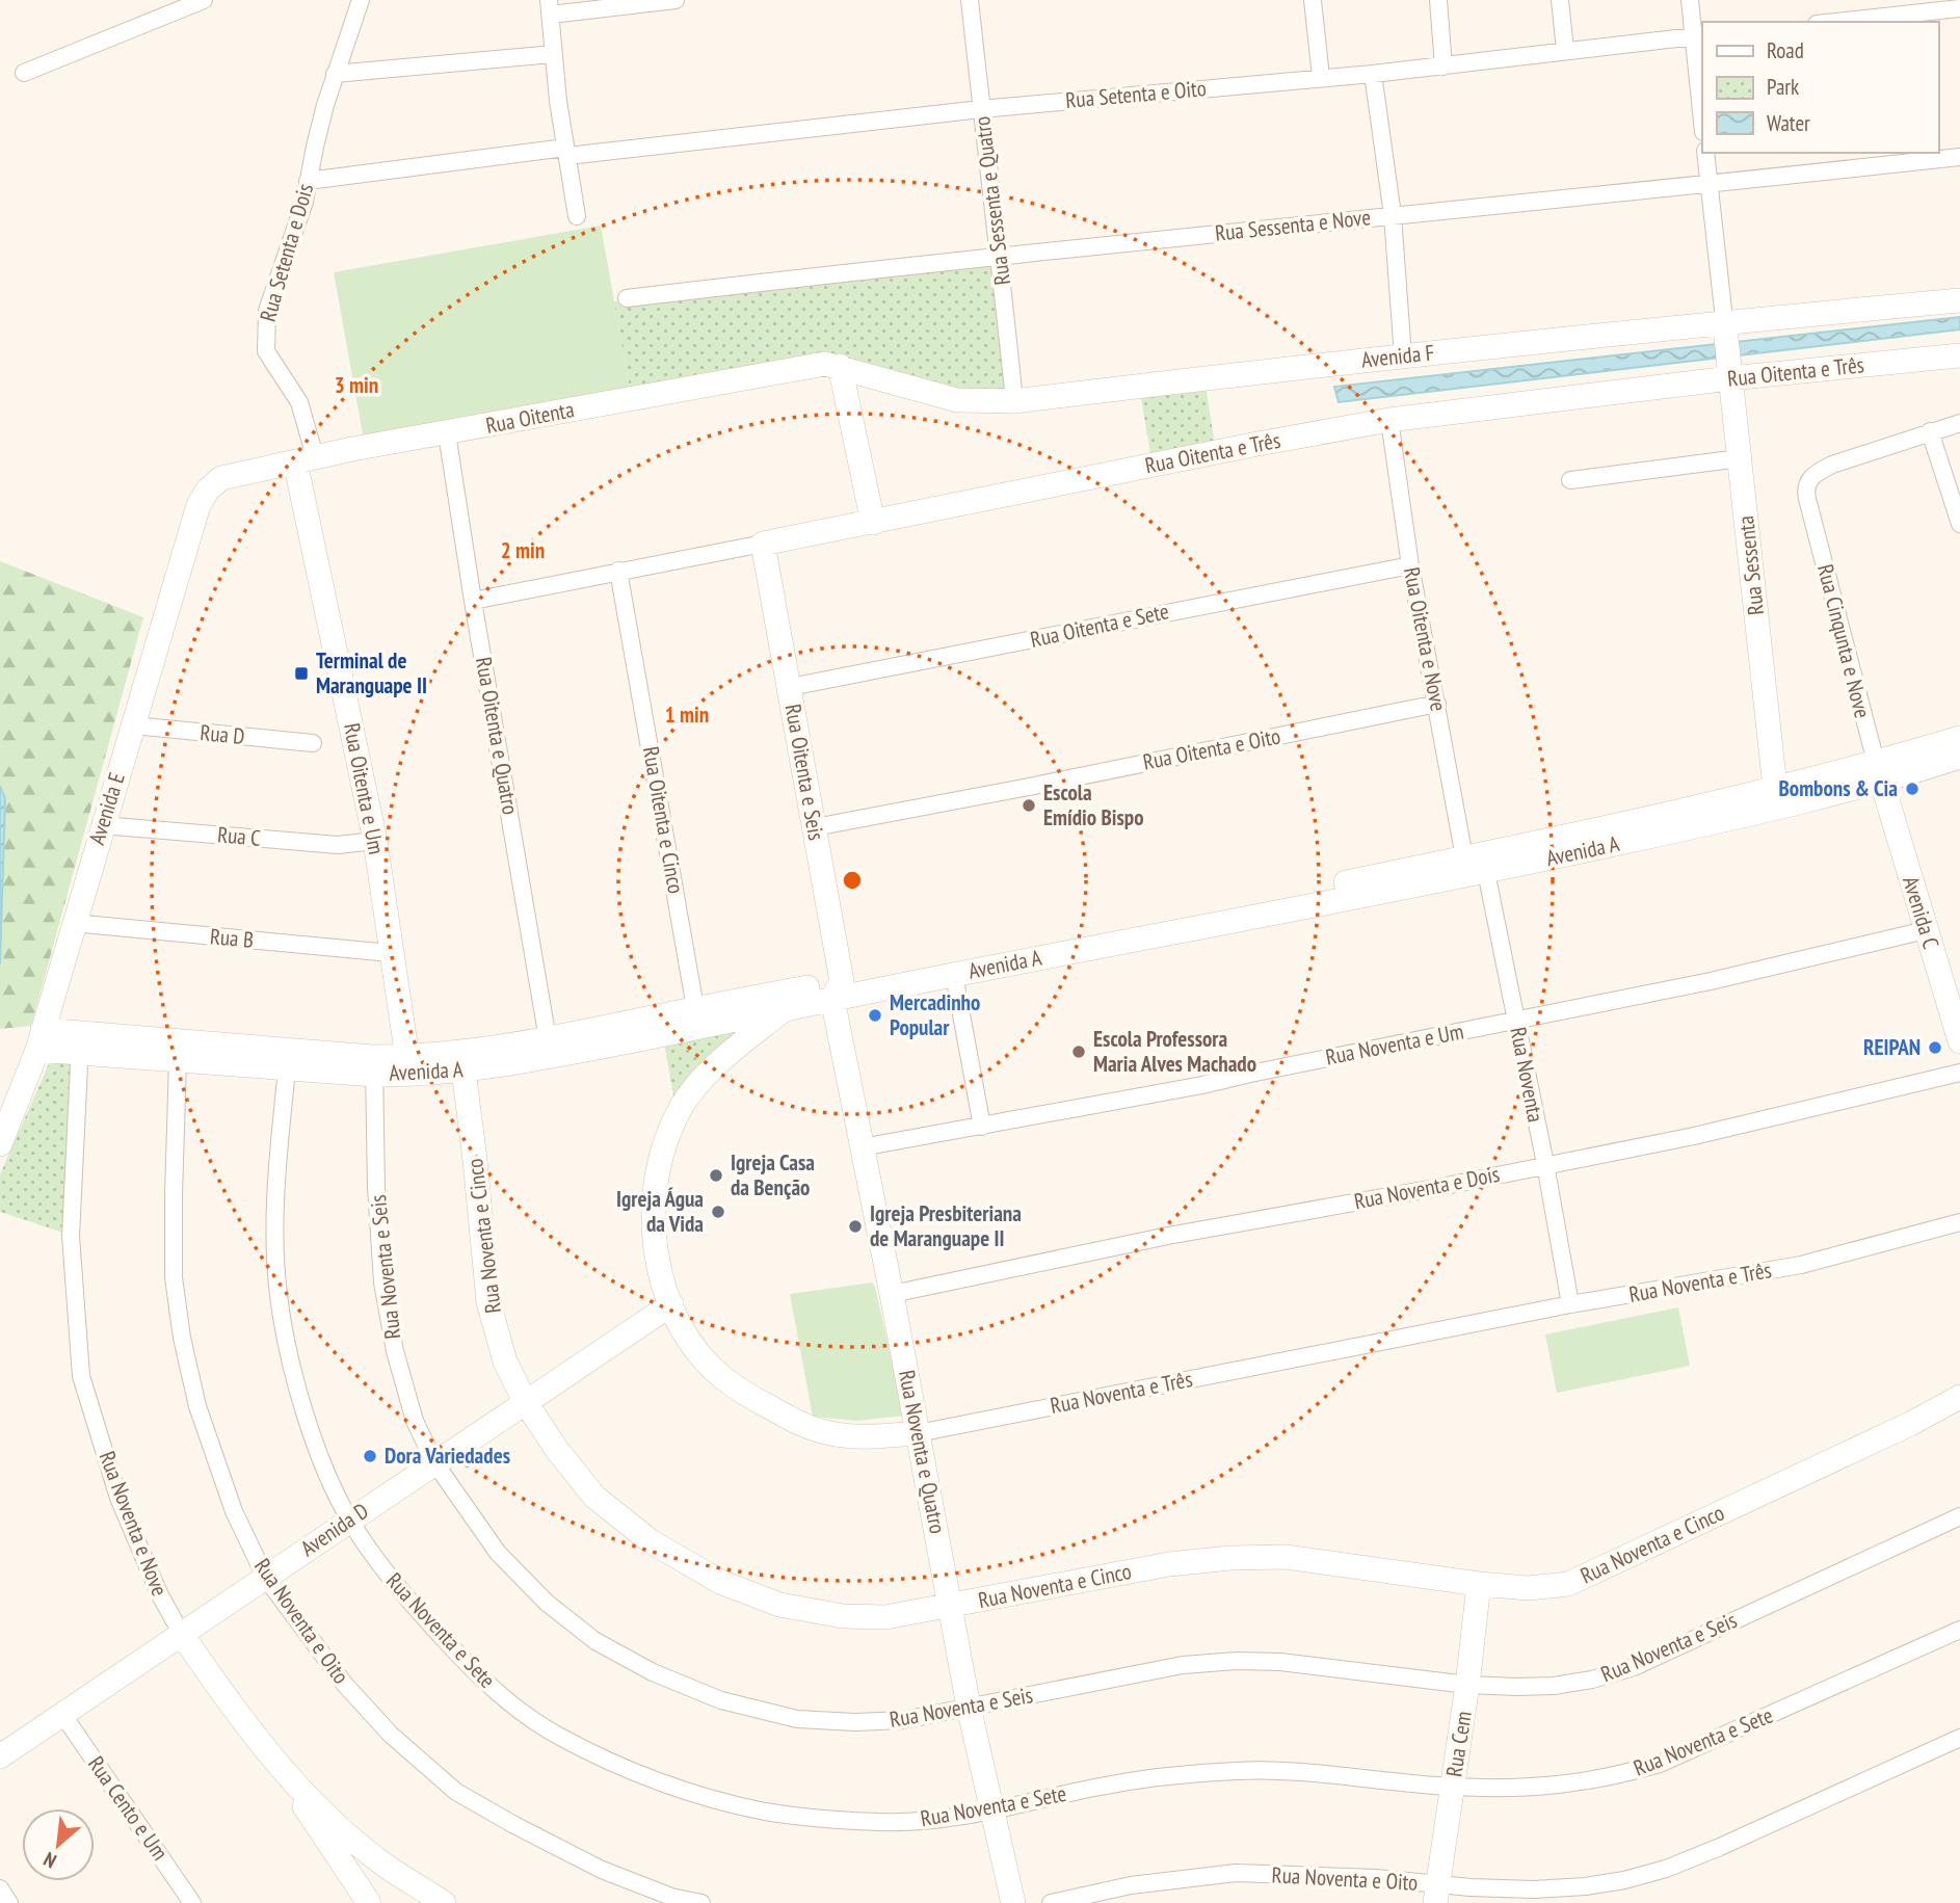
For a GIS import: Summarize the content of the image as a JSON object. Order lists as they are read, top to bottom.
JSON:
{
  "streets": {
    "street": [
      "Rua Setenta e Oito",
      "Rua Sessenta e Quatro",
      "Rua Sessenta e Nove",
      "Rua Setenta e Dois",
      "Avenida F",
      "Rua Oitenta e Três",
      "Rua Oitenta",
      "Rua Sessenta",
      "Rua Oitenta e Sete",
      "Rua Oitenta e Nove",
      "Rua Cinqunta e Nove",
      "Rua D",
      "Rua Oitenta e Quatro",
      "Rua Oitenta e Oito",
      "Rua Oitenta e Seis",
      "Rua Oitenta e Um",
      "Avenida E",
      "Rua Oitenta e Cinco",
      "Rua C",
      "Avenida A",
      "Avenida C",
      "Rua B",
      "Rua Noventa e Um",
      "Rua Noventa",
      "Rua Noventa e Dois",
      "Rua Noventa e Cinco",
      "Rua Noventa e Seis",
      "Rua Noventa e Três",
      "Rua Noventa e Quatro",
      "Rua Noventa e Nove",
      "Avenida D",
      "Rua Noventa e Oito",
      "Rua Noventa e Sete",
      "Rua Cem",
      "Rua Cento e Um"
    ]
  },
  "crossings": [
    ["Rua Setenta e Oito", "Rua Sessenta e Quatro"],
    ["Rua Setenta e Oito", "Rua Setenta e Dois"],
    ["Rua Sessenta e Quatro", "Rua Sessenta e Nove"],
    ["Rua Sessenta e Quatro", "Avenida F"],
    ["Rua Setenta e Dois", "Rua Oitenta"],
    ["Rua Setenta e Dois", "Rua Oitenta e Um"],
    ["Avenida F", "Rua Oitenta"],
    ["Avenida F", "Rua Sessenta"],
    ["Rua Oitenta e Três", "Rua Sessenta"],
    ["Rua Oitenta e Três", "Rua Oitenta e Nove"],
    ["Rua Oitenta e Três", "Rua Oitenta e Quatro"],
    ["Rua Oitenta e Três", "Rua Oitenta e Seis"],
    ["Rua Oitenta e Três", "Rua Oitenta e Cinco"],
    ["Rua Oitenta", "Rua Oitenta e Quatro"],
    ["Rua Oitenta", "Rua Oitenta e Um"],
    ["Rua Oitenta", "Avenida E"],
    ["Rua Sessenta", "Avenida A"],
    ["Rua Oitenta e Sete", "Rua Oitenta e Nove"],
    ["Rua Oitenta e Sete", "Rua Oitenta e Seis"],
    ["Rua Oitenta e Nove", "Rua Oitenta e Oito"],
    ["Rua Oitenta e Nove", "Avenida A"],
    ["Rua Cinqunta e Nove", "Avenida A"],
    ["Rua Cinqunta e Nove", "Avenida C"],
    ["Rua D", "Avenida E"],
    ["Rua Oitenta e Quatro", "Avenida A"],
    ["Rua Oitenta e Oito", "Rua Oitenta e Seis"],
    ["Rua Oitenta e Seis", "Avenida A"],
    ["Rua Oitenta e Seis", "Rua Noventa e Quatro"],
    ["Rua Oitenta e Um", "Rua C"],
    ["Rua Oitenta e Um", "Avenida A"],
    ["Rua Oitenta e Um", "Rua B"],
    ["Avenida E", "Rua C"],
    ["Avenida E", "Avenida A"],
    ["Avenida E", "Rua B"],
    ["Rua Oitenta e Cinco", "Avenida A"],
    ["Avenida A", "Avenida C"],
    ["Avenida A", "Rua Noventa"],
    ["Avenida A", "Rua Noventa e Cinco"],
    ["Avenida A", "Rua Noventa e Seis"],
    ["Avenida A", "Rua Noventa e Três"],
    ["Avenida A", "Rua Noventa e Quatro"],
    ["Avenida A", "Rua Noventa e Nove"],
    ["Avenida A", "Rua Noventa e Oito"],
    ["Avenida A", "Rua Noventa e Sete"],
    ["Avenida C", "Rua Noventa e Um"],
    ["Rua Noventa e Um", "Rua Noventa"],
    ["Rua Noventa e Um", "Rua Noventa e Quatro"],
    ["Rua Noventa", "Rua Noventa e Dois"],
    ["Rua Noventa", "Rua Noventa e Três"],
    ["Rua Noventa e Dois", "Rua Noventa e Quatro"],
    ["Rua Noventa e Cinco", "Rua Noventa e Quatro"],
    ["Rua Noventa e Cinco", "Avenida D"],
    ["Rua Noventa e Cinco", "Rua Cem"],
    ["Rua Noventa e Seis", "Rua Noventa e Quatro"],
    ["Rua Noventa e Seis", "Avenida D"],
    ["Rua Noventa e Seis", "Rua Cem"],
    ["Rua Noventa e Três", "Rua Noventa e Quatro"],
    ["Rua Noventa e Três", "Avenida D"],
    ["Rua Noventa e Quatro", "Rua Noventa e Sete"],
    ["Rua Noventa e Nove", "Avenida D"],
    ["Avenida D", "Rua Noventa e Oito"],
    ["Avenida D", "Rua Noventa e Sete"],
    ["Avenida D", "Rua Cento e Um"],
    ["Rua Noventa e Oito", "Rua Cem"],
    ["Rua Noventa e Sete", "Rua Cem"]
  ],
  "places": {
    "transit": ["Terminal de Maranguape II"],
    "other": [
      "Bombons & Cia",
      "Escola Emídio Bispo",
      "Mercadinho Popular",
      "REIPAN",
      "Escola Professora Maria Alves Machado",
      "Igreja Casa da Benção",
      "Igreja Água da Vida",
      "Igreja Presbiteriana de Maranguape II",
      "Dora Variedades"
    ]
  },
  "legend": ["Road", "Park", "Water"],
  "north": "bottom left",
  "rings": ["3 min", "2 min", "1 min"]
}
